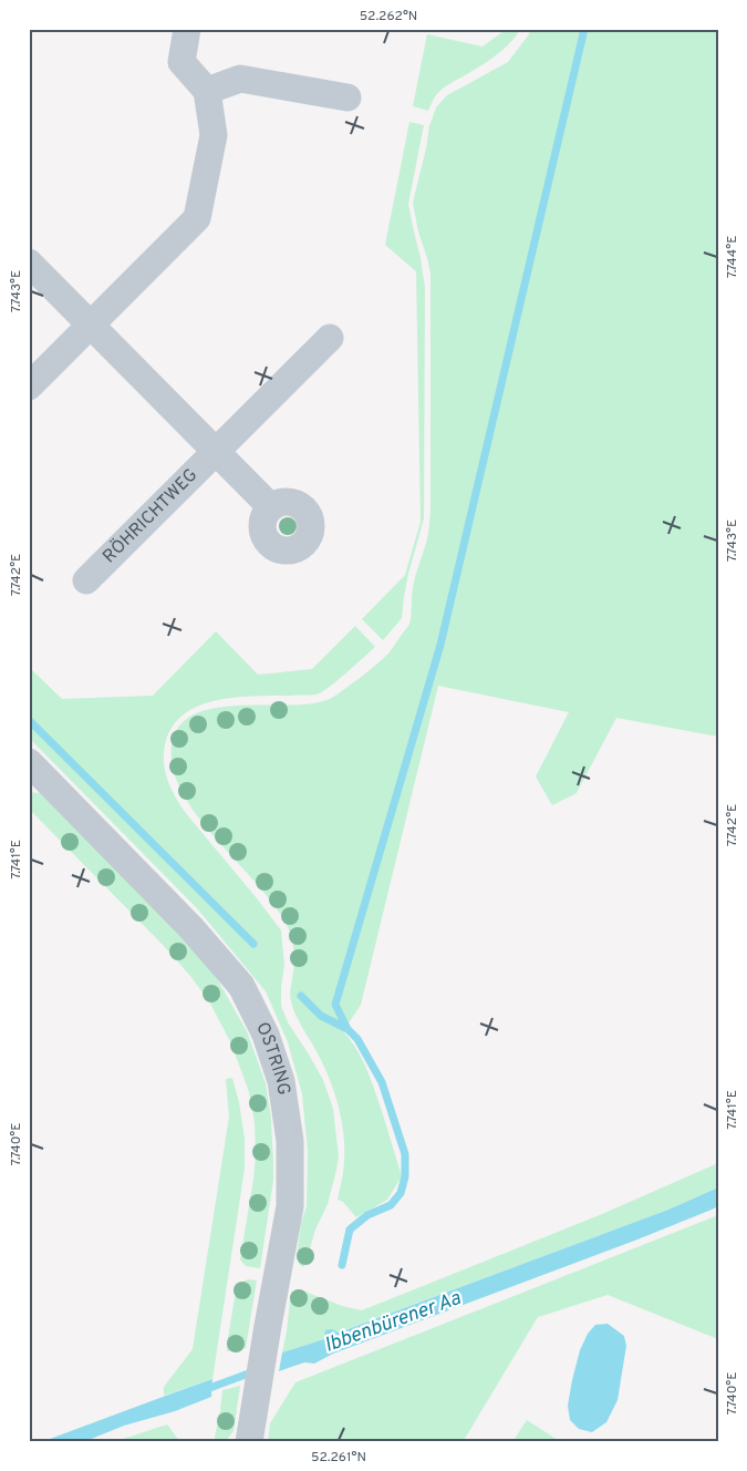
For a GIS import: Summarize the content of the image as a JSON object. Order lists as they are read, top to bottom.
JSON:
{
  "streets": {
    "street": ["RÖHRICHTWEG", "OSTRING"]
  },
  "water": ["Ibbenbürener Aa"],
  "coordinates": [
    "52.262°N",
    "7.744°E",
    "7.743°E",
    "7.742°E",
    "7.741°E",
    "7.740°E",
    "52.261°N"
  ]
}
